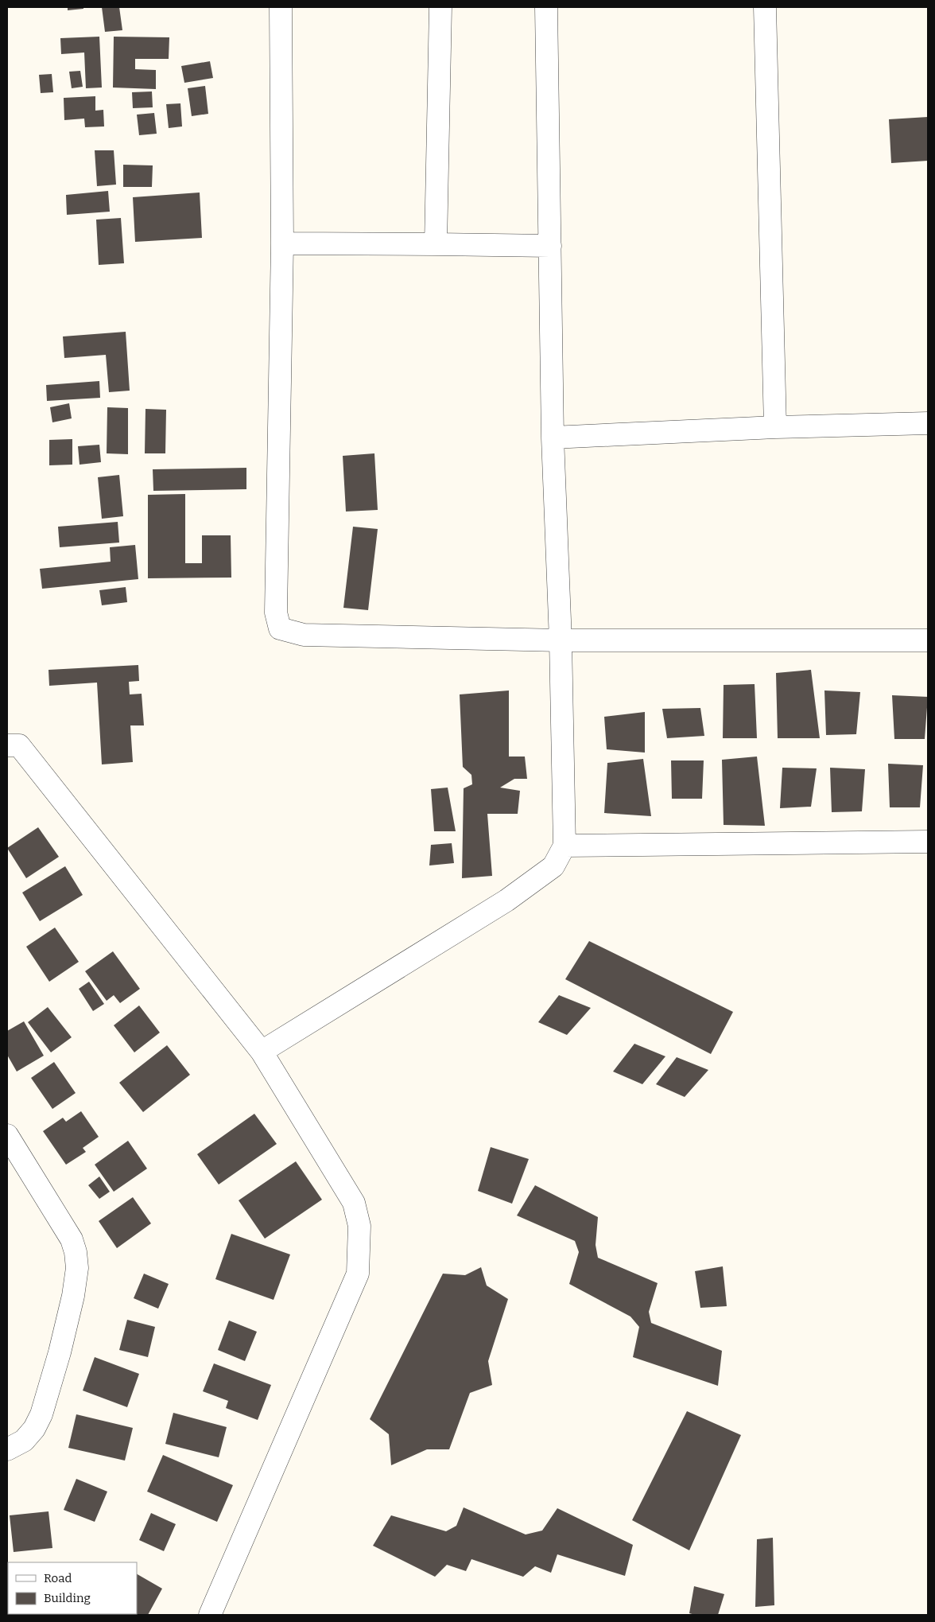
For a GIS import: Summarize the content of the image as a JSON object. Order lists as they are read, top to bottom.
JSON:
{
  "legend": ["Road", "Building"]
}
